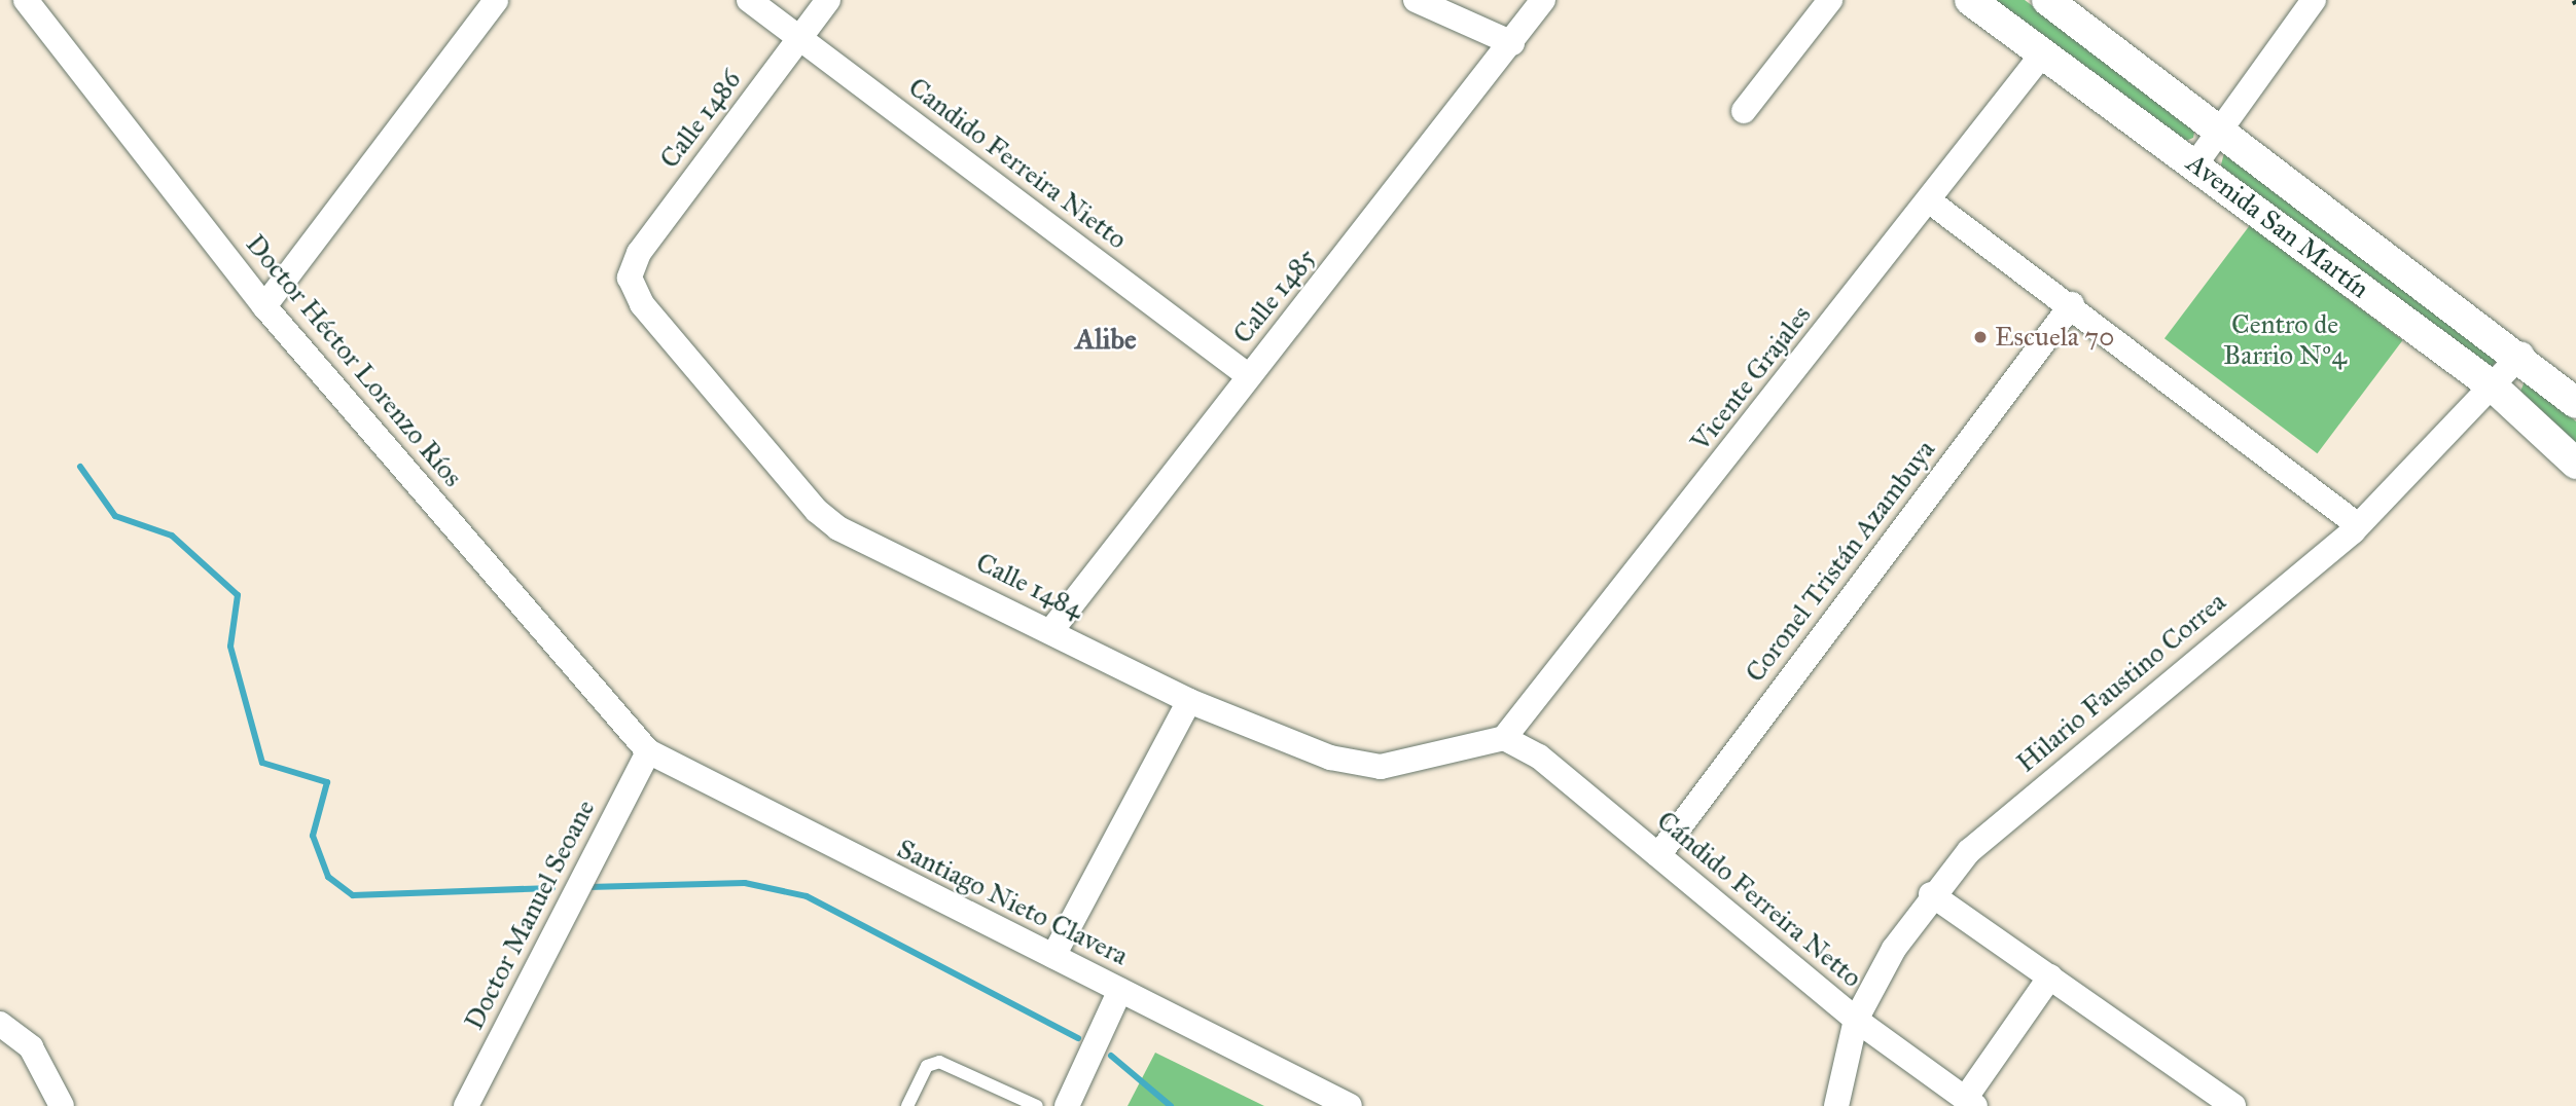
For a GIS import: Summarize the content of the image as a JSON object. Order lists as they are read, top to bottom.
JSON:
{
  "streets": {
    "street": [
      "Calle 1486",
      "Candido Ferreira Nietto",
      "Avenida San Martín",
      "Calle 1485",
      "Doctor Héctor Lorenzo Ríos",
      "Vicente Grajales",
      "Coronel Tristán Azambuya",
      "Calle 1484",
      "Hilario Faustino Correa",
      "Cándido Ferreira Netto",
      "Santiago Nieto Clavera",
      "Doctor Manuel Seoane"
    ]
  },
  "crossings": [
    ["Calle 1486", "Candido Ferreira Nietto"],
    ["Calle 1486", "Calle 1484"],
    ["Candido Ferreira Nietto", "Calle 1485"],
    ["Avenida San Martín", "Vicente Grajales"],
    ["Avenida San Martín", "Hilario Faustino Correa"],
    ["Calle 1485", "Calle 1484"],
    ["Doctor Héctor Lorenzo Ríos", "Santiago Nieto Clavera"],
    ["Doctor Héctor Lorenzo Ríos", "Doctor Manuel Seoane"],
    ["Vicente Grajales", "Calle 1484"],
    ["Vicente Grajales", "Cándido Ferreira Netto"],
    ["Coronel Tristán Azambuya", "Cándido Ferreira Netto"],
    ["Calle 1484", "Cándido Ferreira Netto"],
    ["Hilario Faustino Correa", "Cándido Ferreira Netto"],
    ["Santiago Nieto Clavera", "Doctor Manuel Seoane"]
  ],
  "districts": ["Alibe"],
  "parks": ["Centro de Barrio Nº4"],
  "places": ["Escuela 70"]
}
